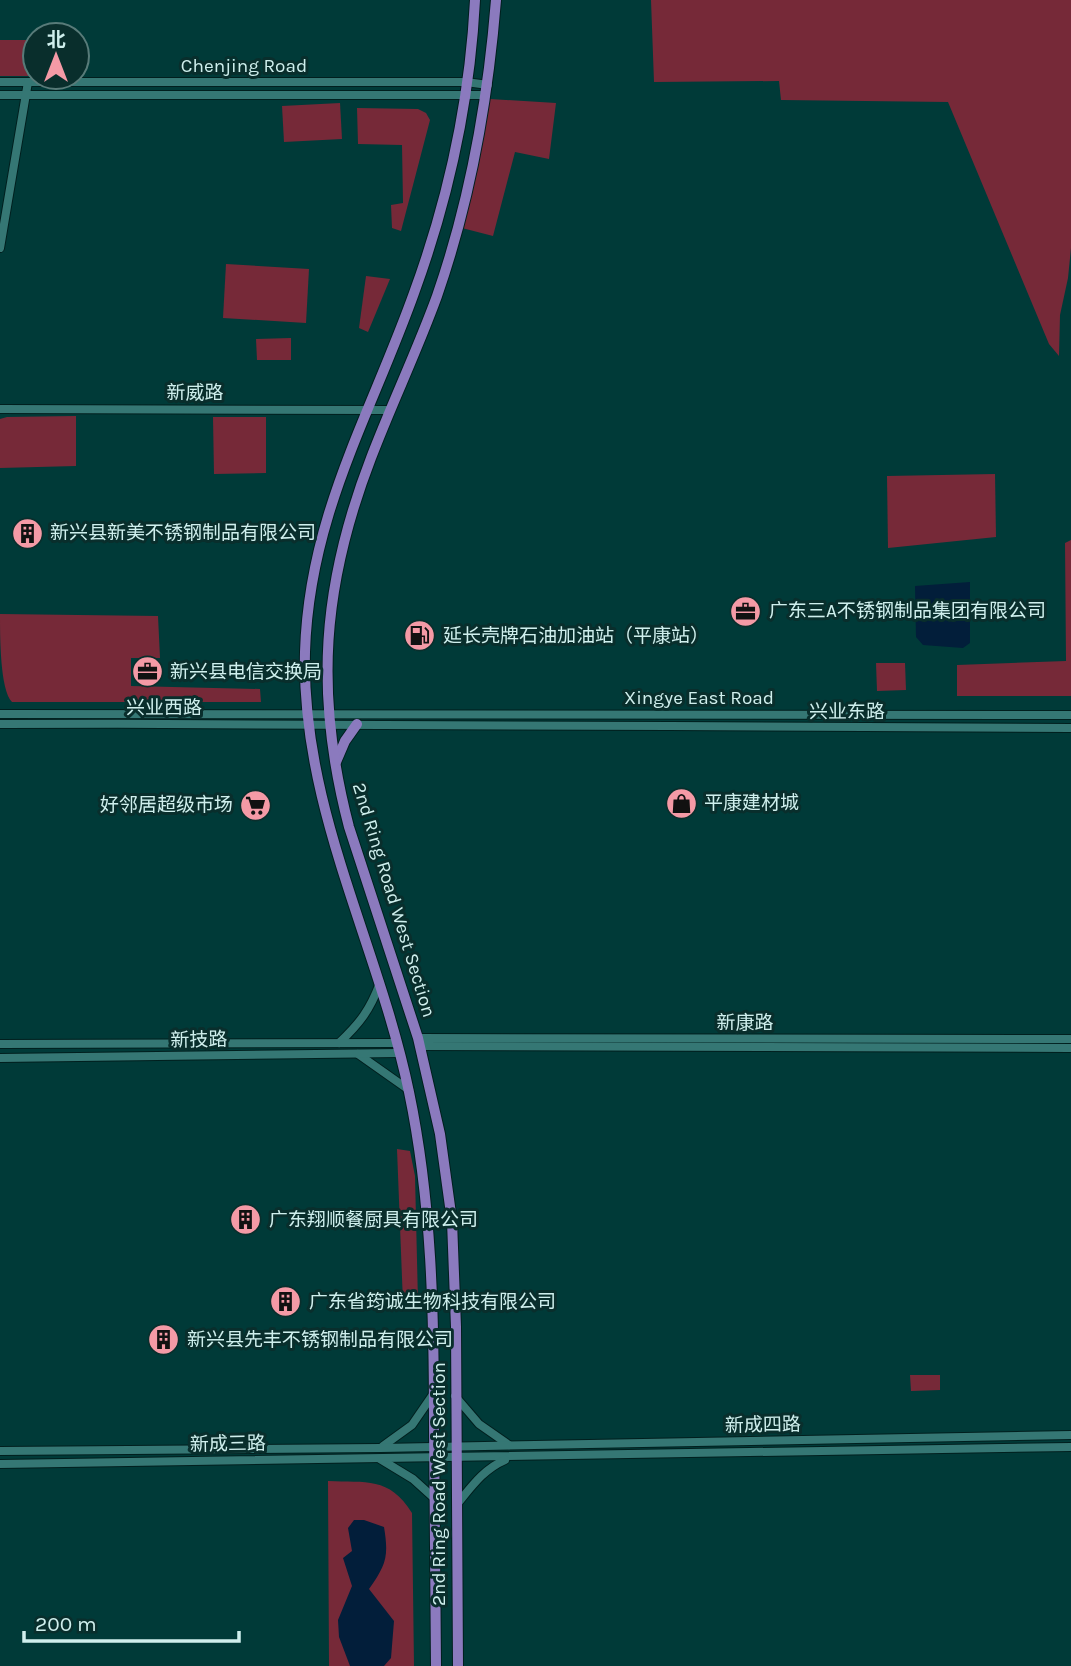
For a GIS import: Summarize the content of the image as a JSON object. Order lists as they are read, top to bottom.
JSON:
{
  "streets": {
    "main road": ["2nd Ring Road West Section"],
    "street": [
      "Chenjing Road",
      "新威路",
      "Xingye East Road",
      "兴业西路",
      "兴业东路",
      "新康路",
      "新技路",
      "新成四路",
      "新成三路"
    ]
  },
  "crossings": [
    ["Chenjing Road", "2nd Ring Road West Section"],
    ["新威路", "2nd Ring Road West Section"],
    ["Xingye East Road", "兴业东路"],
    ["Xingye East Road", "2nd Ring Road West Section"],
    ["兴业西路", "2nd Ring Road West Section"],
    ["兴业东路", "2nd Ring Road West Section"],
    ["2nd Ring Road West Section", "新康路"],
    ["2nd Ring Road West Section", "新技路"],
    ["2nd Ring Road West Section", "新成四路"],
    ["2nd Ring Road West Section", "新成三路"],
    ["新成四路", "新成三路"]
  ],
  "places": {
    "building": [
      "新兴县新美不锈钢制品有限公司",
      "广东翔顺餐厨具有限公司",
      "广东省筠诚生物科技有限公司",
      "新兴县先丰不锈钢制品有限公司"
    ],
    "office": ["广东三A不锈钢制品集团有限公司", "新兴县电信交换局"],
    "fuel station": ["延长壳牌石油加油站（平康站）"],
    "shop": ["平康建材城"],
    "supermarket": ["好邻居超级市场"]
  },
  "scale_bar": "200 m",
  "north": "top"
}
